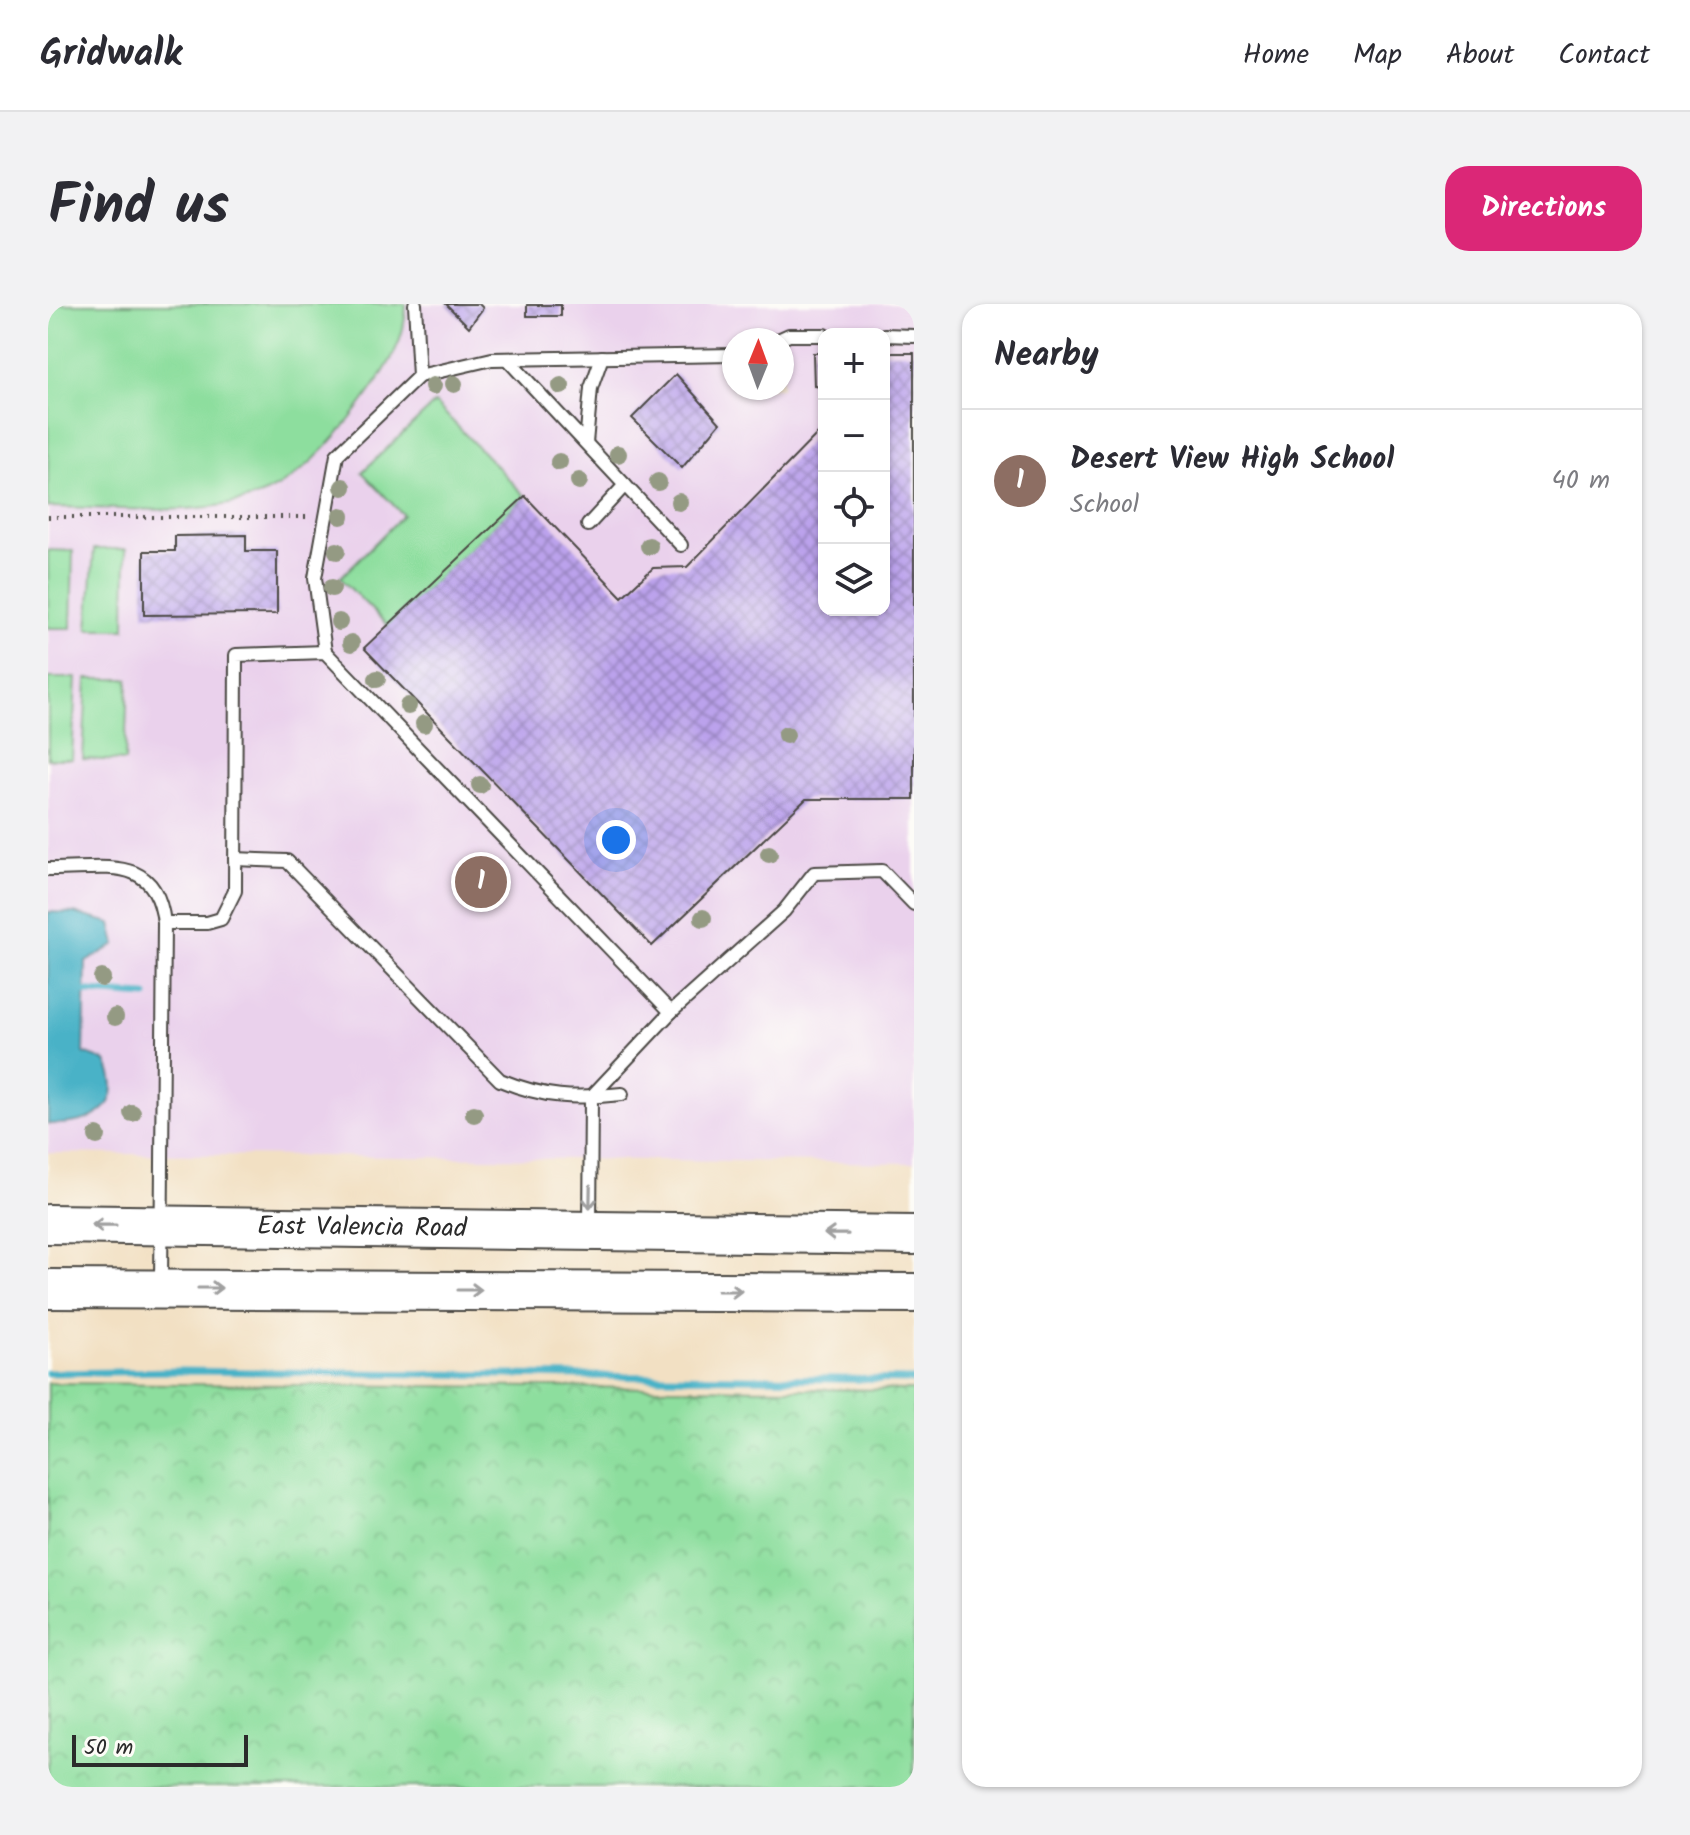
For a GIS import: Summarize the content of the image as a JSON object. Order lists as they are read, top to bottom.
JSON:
{
  "streets": {
    "main road": ["East Valencia Road"]
  },
  "scale_bar": "50 m",
  "north": "top",
  "page": {
    "header": "Gridwalk",
    "nav": [
      "Home",
      "Map",
      "About",
      "Contact"
    ],
    "title": "Find us",
    "buttons": "Directions",
    "heading": "Nearby",
    "map_buttons": ["+", "−"],
    "list": [
      {
        "mark": "1",
        "name": "Desert View High School",
        "note": "School",
        "value": "40 m"
      }
    ],
    "pins": "1",
    "scale": "50 m"
  }
}
